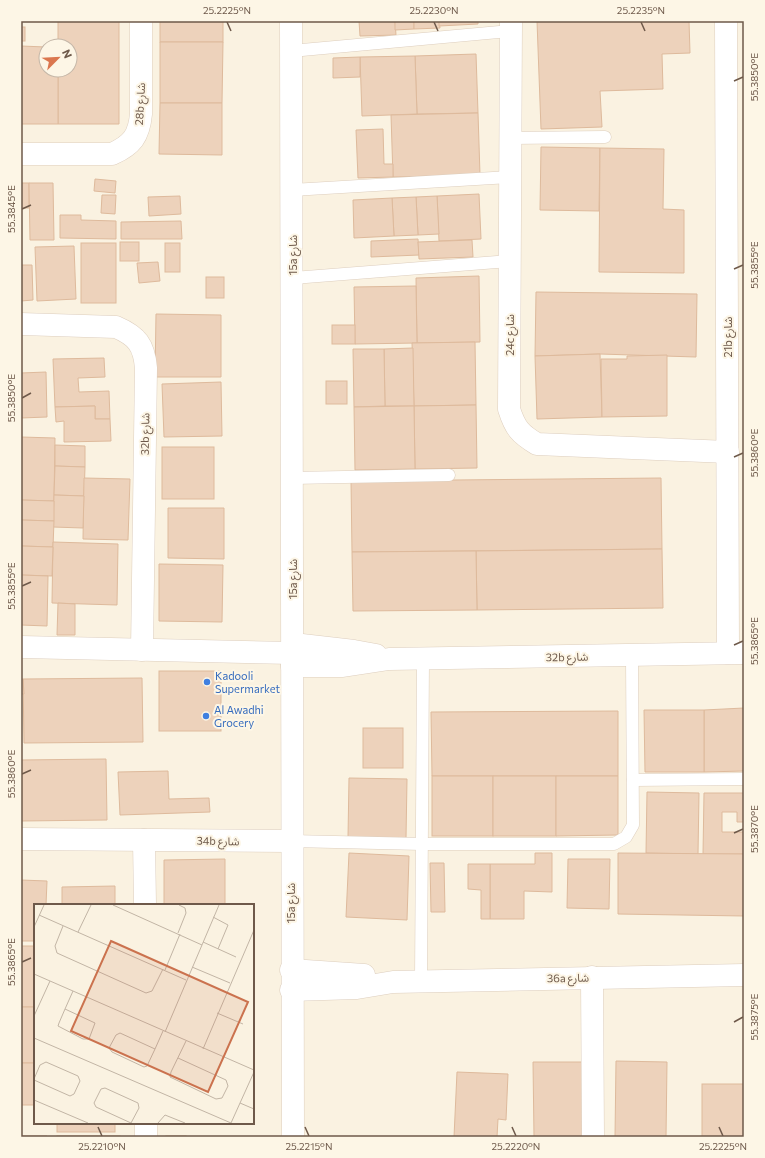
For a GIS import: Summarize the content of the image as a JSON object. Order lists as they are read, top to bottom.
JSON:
{
  "streets": {
    "street": [
      "28b شارع",
      "15a شارع",
      "24c شارع",
      "21b شارع",
      "32b شارع",
      "34b شارع",
      "36a شارع"
    ]
  },
  "crossings": [
    ["15a شارع", "32b شارع"],
    ["15a شارع", "34b شارع"],
    ["15a شارع", "36a شارع"],
    ["24c شارع", "21b شارع"],
    ["21b شارع", "32b شارع"]
  ],
  "places": ["Kadooli Supermarket", "Al Awadhi Grocery"],
  "north": "top right",
  "coordinates": [
    "25.2225°N",
    "25.2230°N",
    "25.2235°N",
    "55.3850°E",
    "55.3845°E",
    "55.3855°E",
    "55.3860°E",
    "55.3865°E",
    "55.3870°E",
    "55.3875°E",
    "25.2210°N",
    "25.2215°N",
    "25.2220°N"
  ]
}
